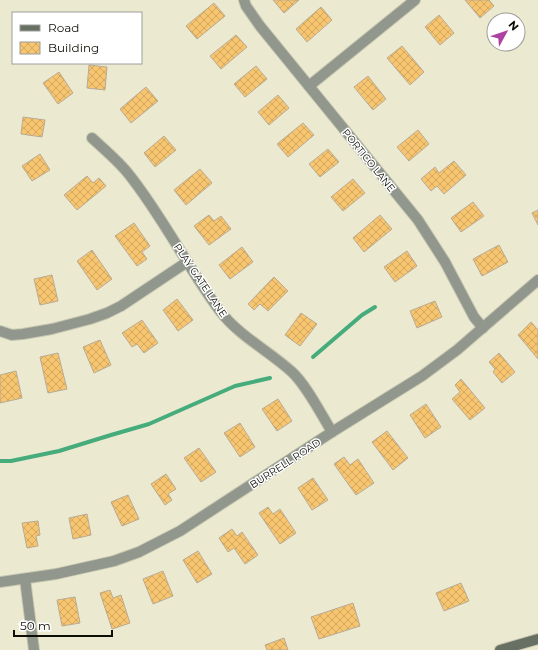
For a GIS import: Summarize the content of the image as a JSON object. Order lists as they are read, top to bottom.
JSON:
{
  "streets": {
    "street": ["PORTICO LANE", "PLAY GATE LANE", "BURRELL ROAD"]
  },
  "crossings": [
    ["PORTICO LANE", "BURRELL ROAD"],
    ["PLAY GATE LANE", "BURRELL ROAD"]
  ],
  "legend": ["Road", "Building"],
  "scale_bar": "50 m",
  "north": "top right"
}
